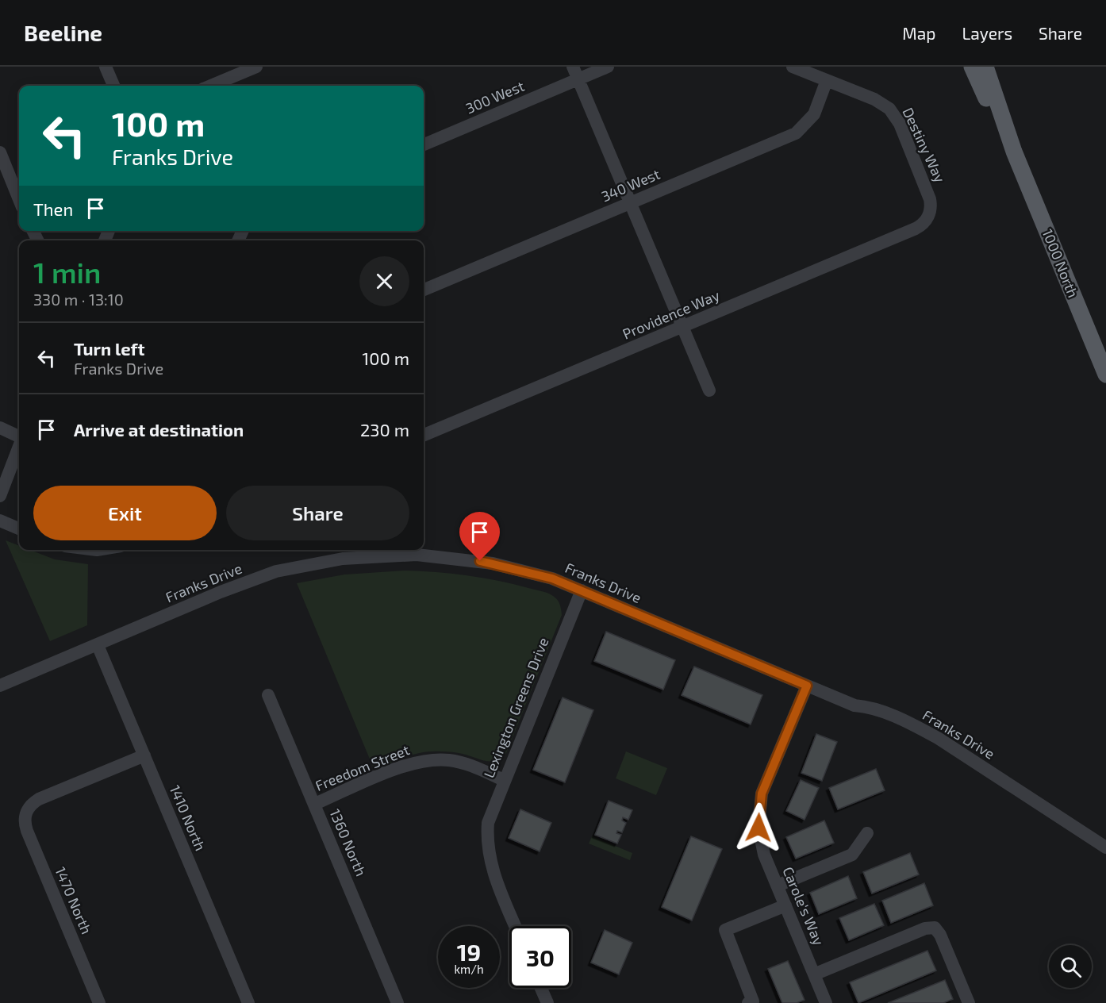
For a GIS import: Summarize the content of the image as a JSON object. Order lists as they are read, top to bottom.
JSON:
{
  "streets": {
    "main road": ["1000 North"],
    "street": [
      "300 West",
      "Destiny Way",
      "340 West",
      "Providence Way",
      "Franks Drive",
      "Lexington Greens Drive",
      "Freedom Street",
      "1410 North",
      "1360 North",
      "1470 North",
      "Carole's Way"
    ]
  },
  "crossings": [
    ["Destiny Way", "340 West"],
    ["Destiny Way", "Providence Way"],
    ["Franks Drive", "Lexington Greens Drive"],
    ["Franks Drive", "1410 North"],
    ["Franks Drive", "Carole's Way"],
    ["Lexington Greens Drive", "Freedom Street"],
    ["Freedom Street", "1360 North"],
    ["1410 North", "1470 North"]
  ],
  "page": {
    "header": "Beeline",
    "nav": ["Map", "Layers", "Share"],
    "turn": ["100 m", "Franks Drive"],
    "then": "Then",
    "heading": ["1 min", "330 m · 13:10"],
    "list": [
      {
        "name": "Turn left",
        "note": "Franks Drive",
        "value": "100 m"
      },
      {
        "name": "Arrive at destination",
        "value": "230 m"
      }
    ],
    "buttons": ["Exit", "Share"],
    "speed": "19 km/h",
    "limit": "30"
  }
}
